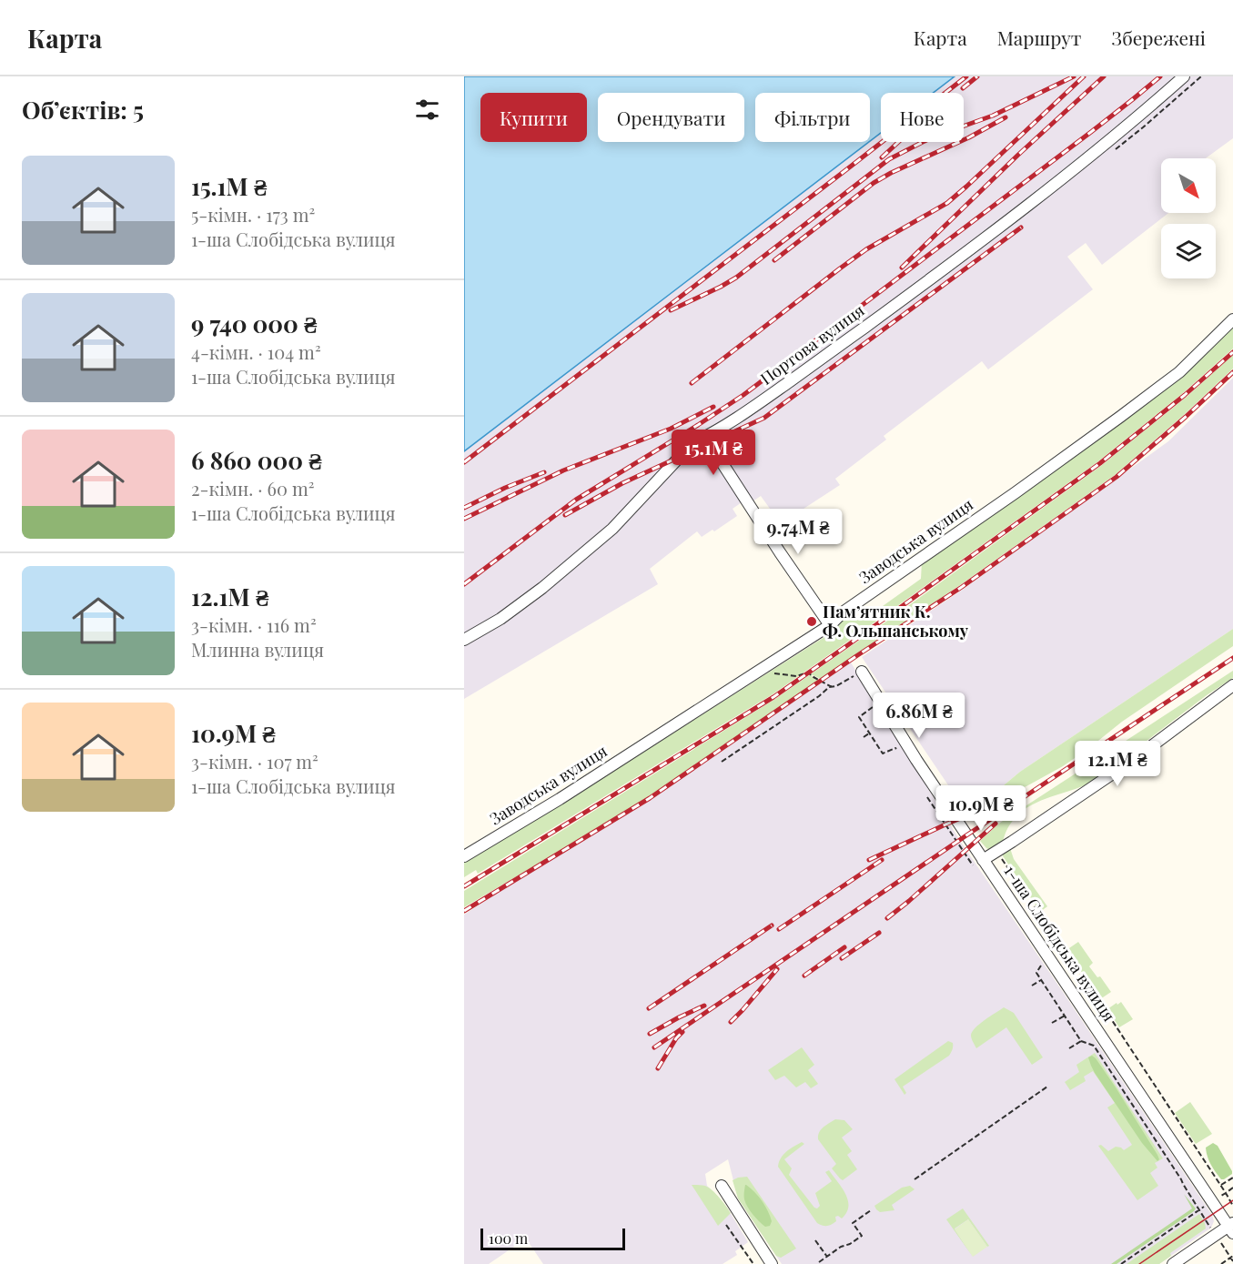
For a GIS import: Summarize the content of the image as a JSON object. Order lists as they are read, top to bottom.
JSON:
{
  "streets": {
    "street": ["Портова вулиця", "Заводська вулиця", "1-ша Слобідська вулиця"]
  },
  "places": ["Пам’ятник К. Ф. Ольшанському"],
  "scale_bar": "100 m",
  "north": "bottom right",
  "page": {
    "header": "Карта",
    "nav": ["Карта", "Маршрут", "Збережені"],
    "heading": "Об’єктів: 5",
    "chip": [
      "Купити",
      "Орендувати",
      "Фільтри",
      "Нове"
    ],
    "list": [
      {
        "name": "15.1M ₴",
        "note": "5-кімн. · 173 m² · 1-ша Слобідська вулиця"
      },
      {
        "name": "9 740 000 ₴",
        "note": "4-кімн. · 104 m² · 1-ша Слобідська вулиця"
      },
      {
        "name": "6 860 000 ₴",
        "note": "2-кімн. · 60 m² · 1-ша Слобідська вулиця"
      },
      {
        "name": "12.1M ₴",
        "note": "3-кімн. · 116 m² · Млинна вулиця"
      },
      {
        "name": "10.9M ₴",
        "note": "3-кімн. · 107 m² · 1-ша Слобідська вулиця"
      }
    ],
    "price": [
      "15.1M ₴",
      "9.74M ₴",
      "6.86M ₴",
      "12.1M ₴",
      "10.9M ₴"
    ],
    "scale": "100 m"
  }
}
